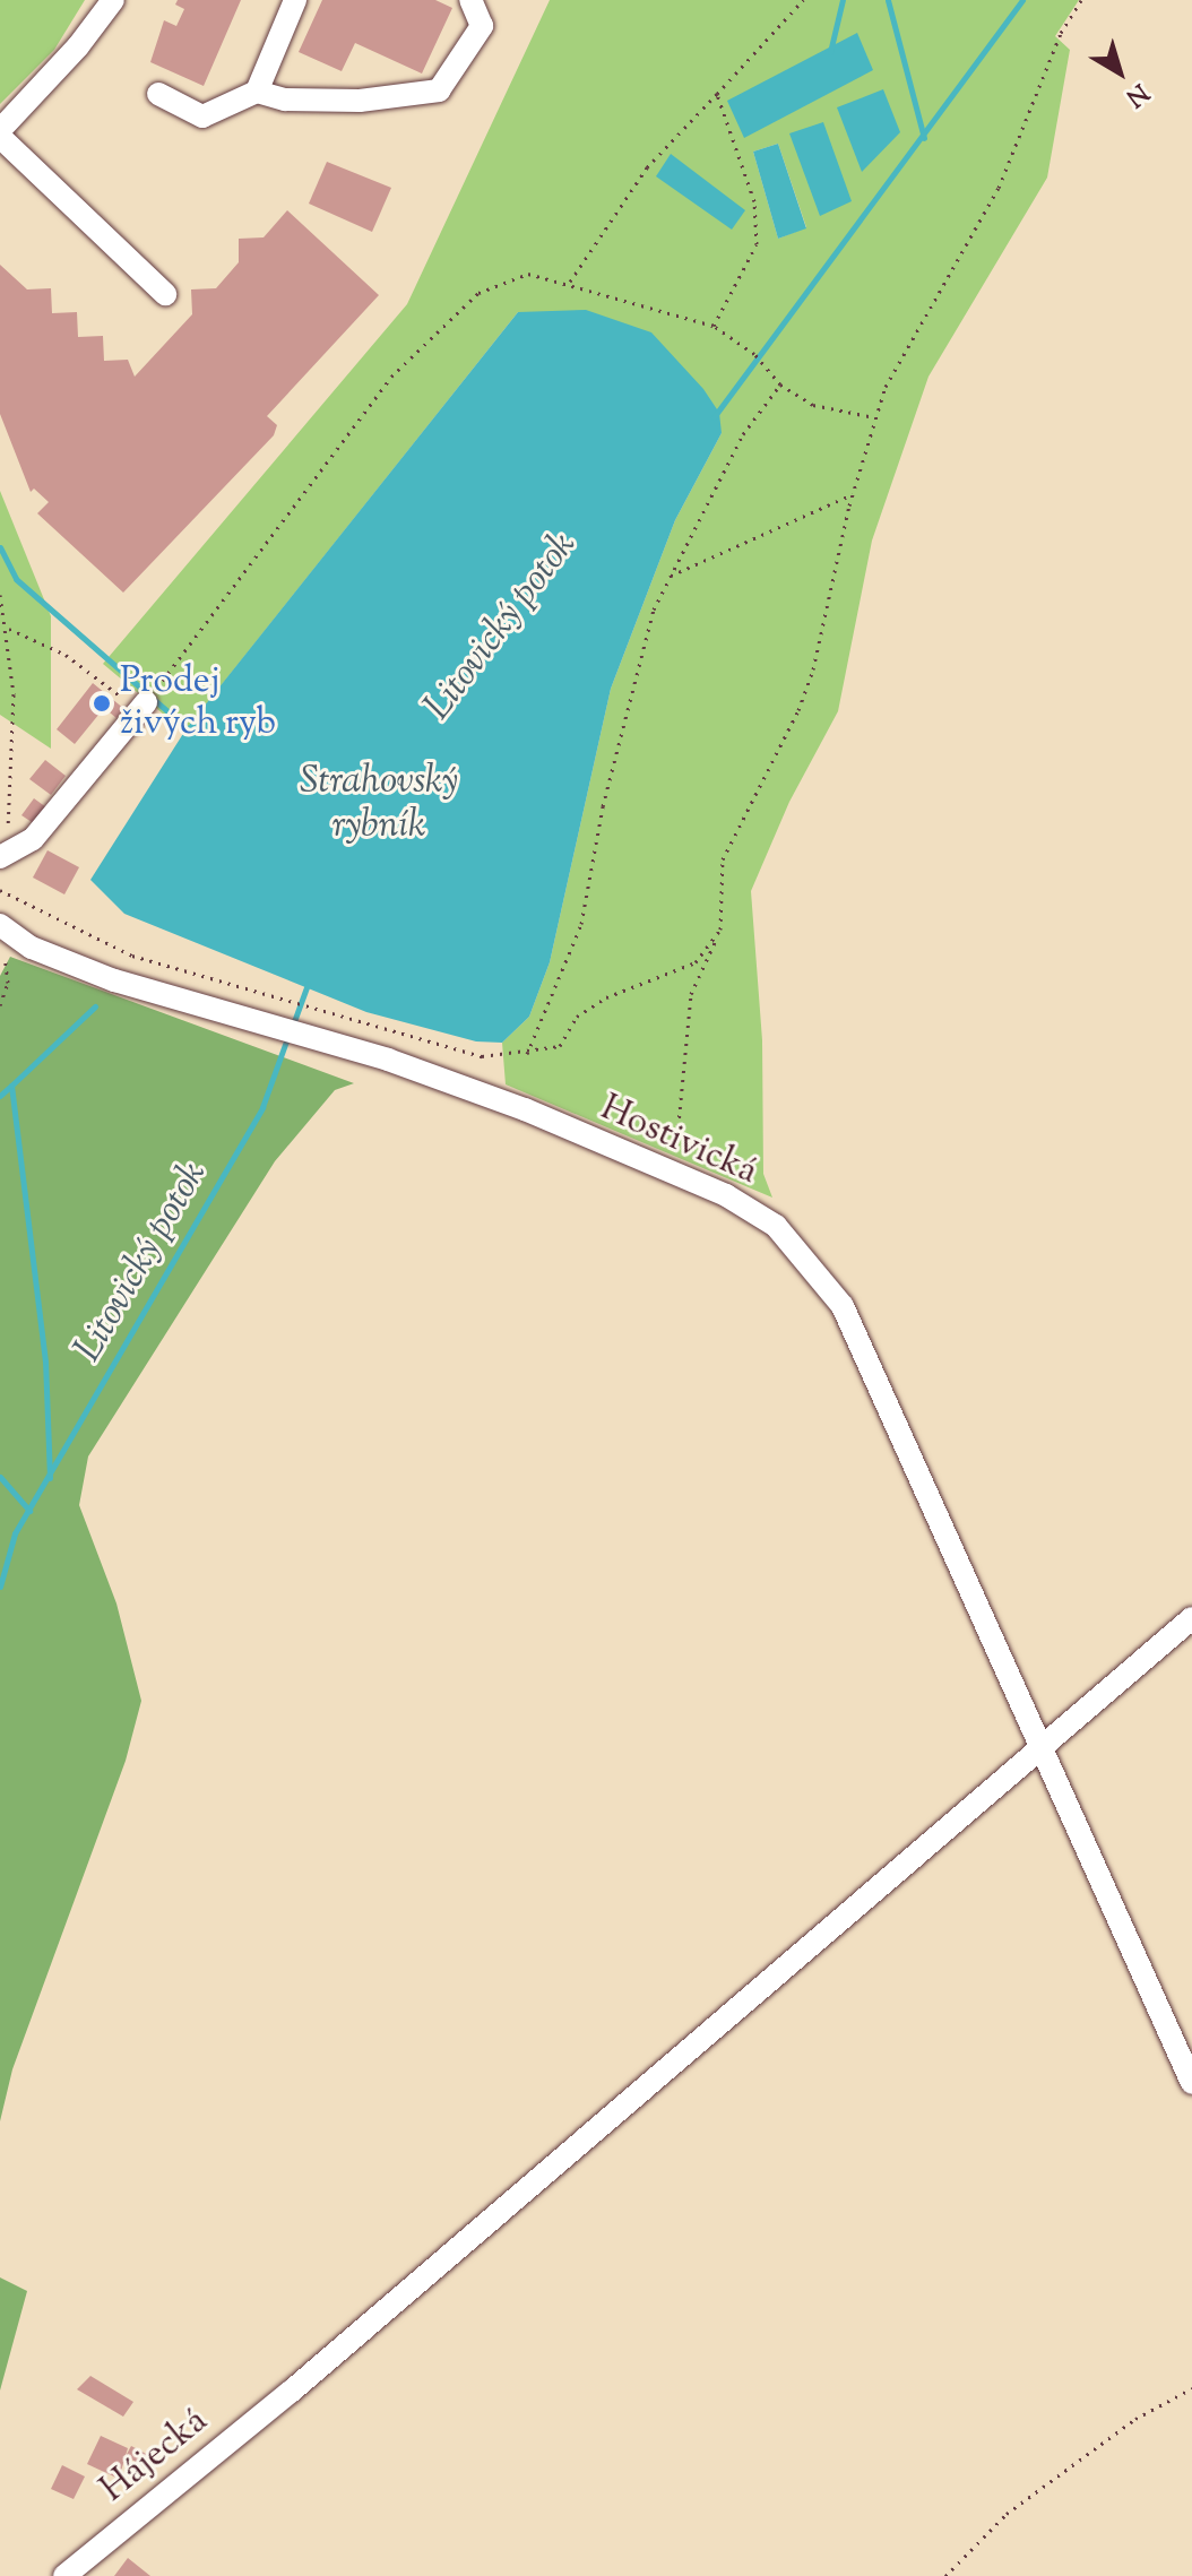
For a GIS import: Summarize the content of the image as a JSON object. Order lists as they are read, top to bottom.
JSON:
{
  "streets": {
    "street": ["Hostivická", "Hájecká"]
  },
  "crossings": [
    ["Hostivická", "Hájecká"]
  ],
  "water": ["Litovický potok", "Strahovský rybník"],
  "places": ["Prodej živých ryb"],
  "north": "bottom right"
}
